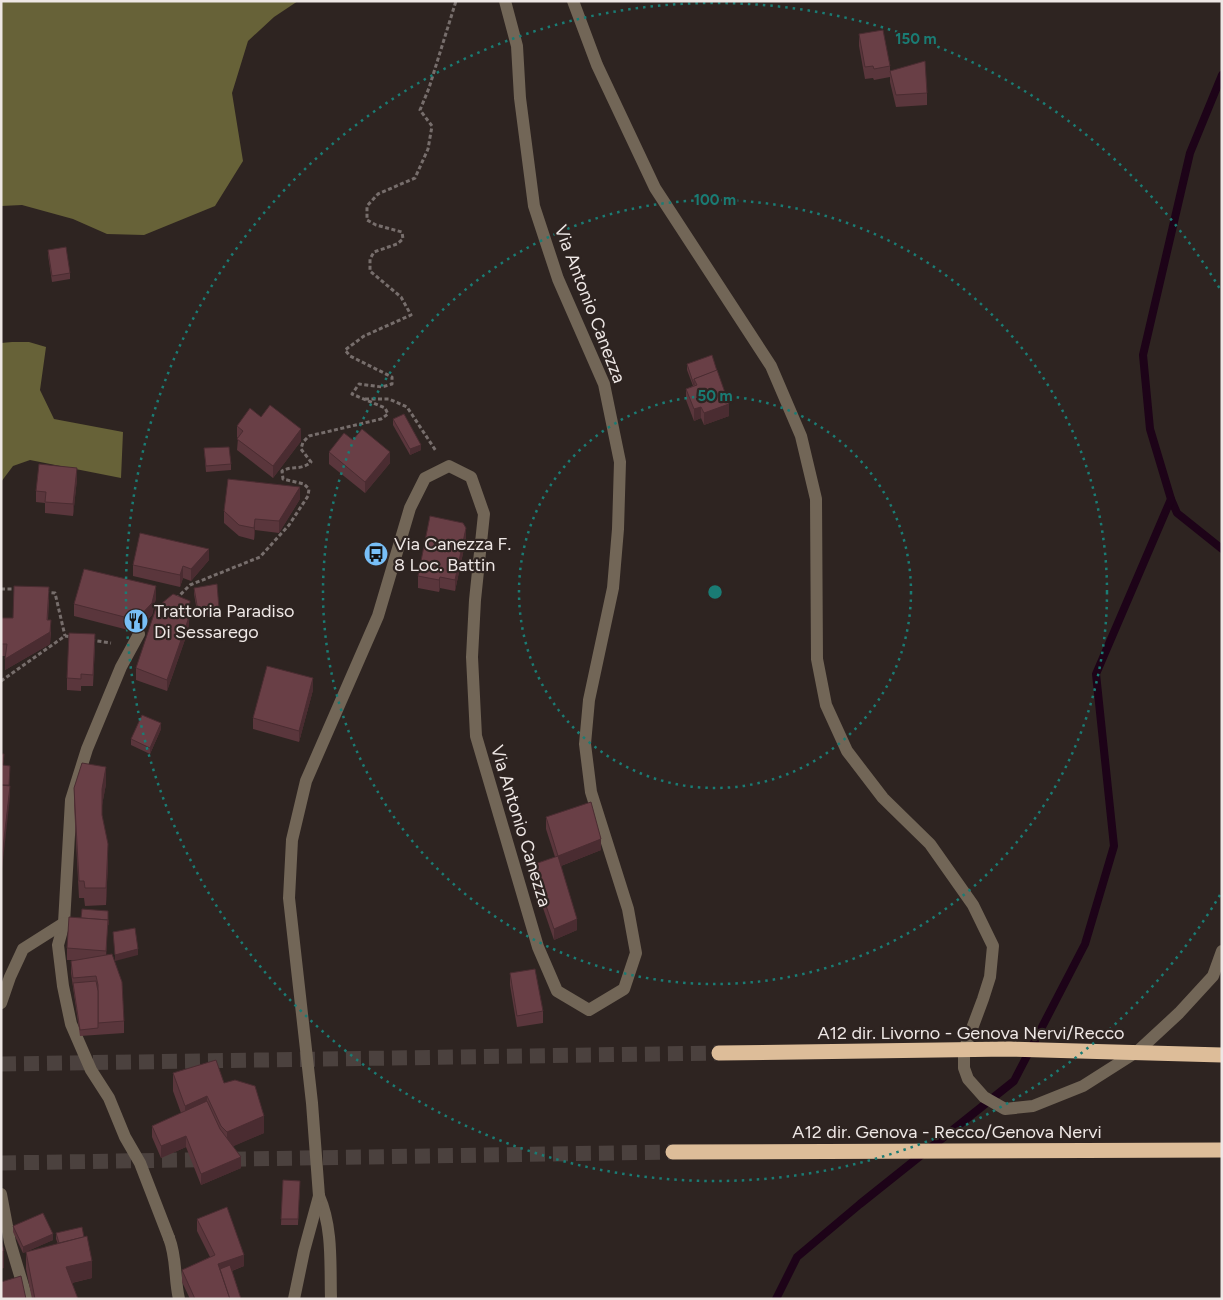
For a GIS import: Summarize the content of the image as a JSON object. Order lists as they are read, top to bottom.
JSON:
{
  "streets": {
    "highway": ["A12 dir. Livorno - Genova Nervi/Recco", "A12 dir. Genova - Recco/Genova Nervi"],
    "street": ["Via Antonio Canezza"]
  },
  "places": {
    "bus stop": ["Via Canezza F. 8 Loc. Battin"],
    "restaurant": ["Trattoria Paradiso Di Sessarego"]
  },
  "rings": ["150 m", "100 m", "50 m"]
}
